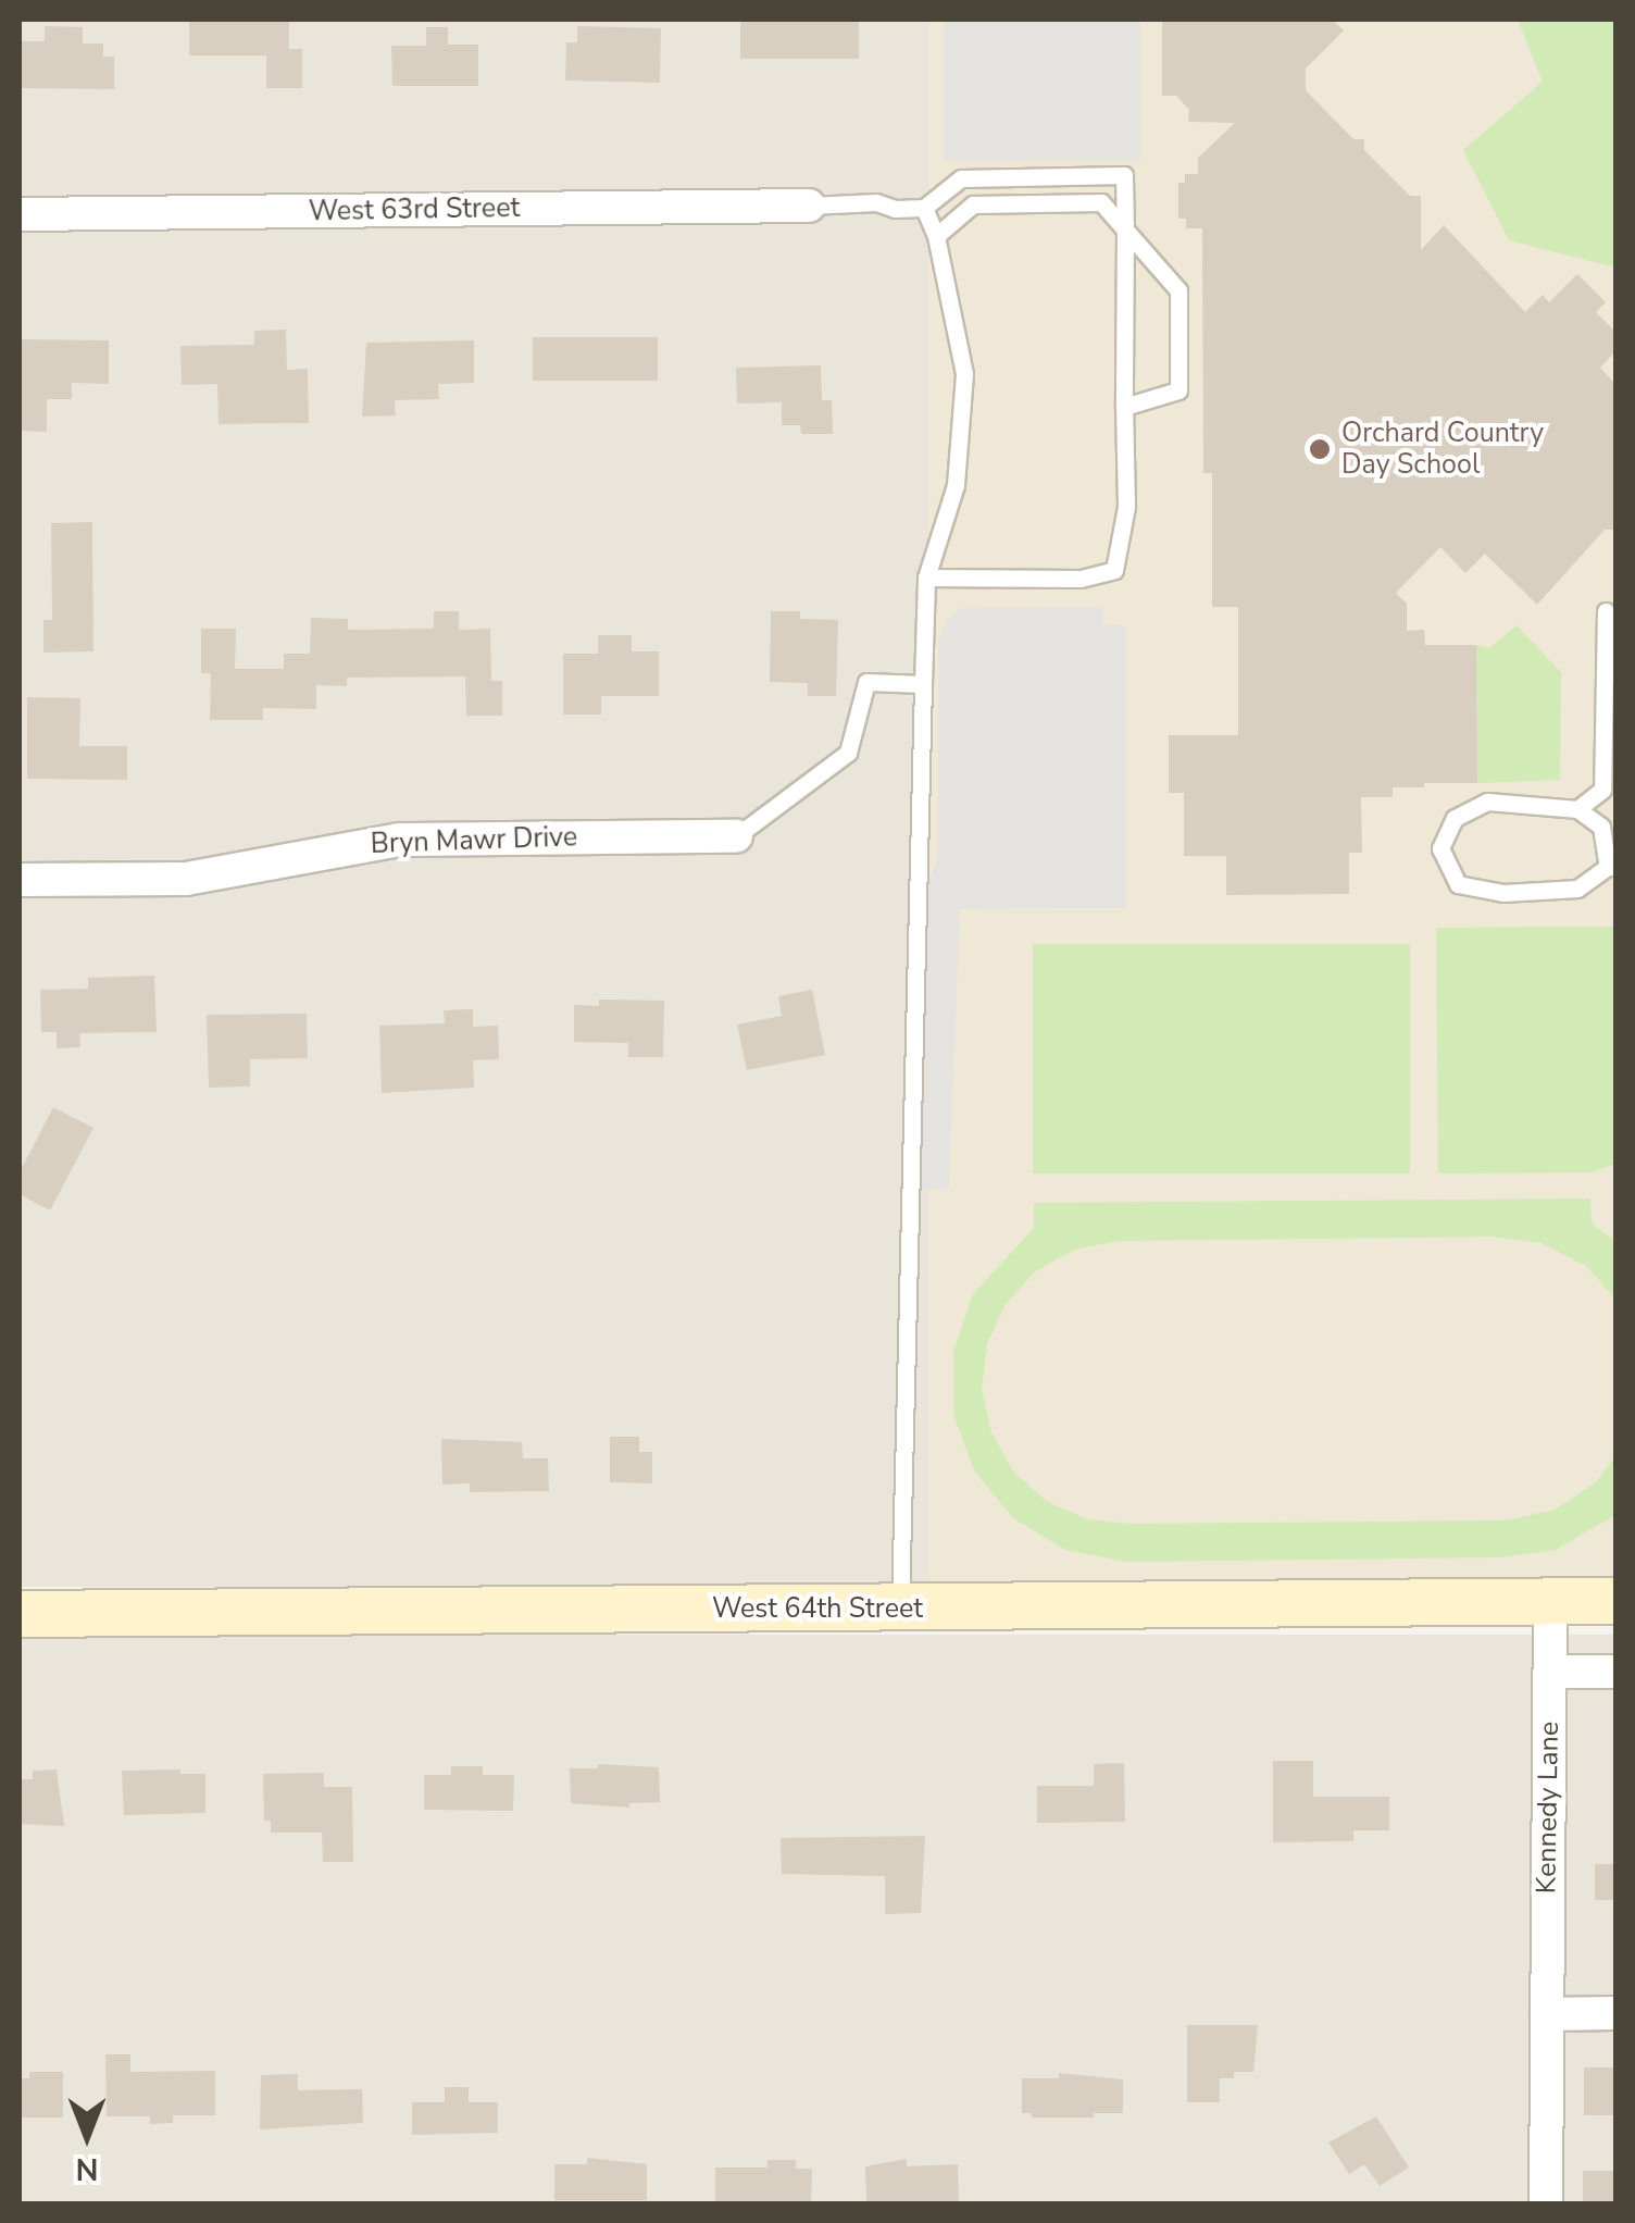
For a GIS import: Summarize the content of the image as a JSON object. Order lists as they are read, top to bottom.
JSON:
{
  "streets": {
    "street": [
      "West 63rd Street",
      "Bryn Mawr Drive",
      "West 64th Street",
      "Kennedy Lane"
    ]
  },
  "crossings": [
    ["West 64th Street", "Kennedy Lane"]
  ],
  "places": ["Orchard Country Day School"],
  "north": "bottom"
}
